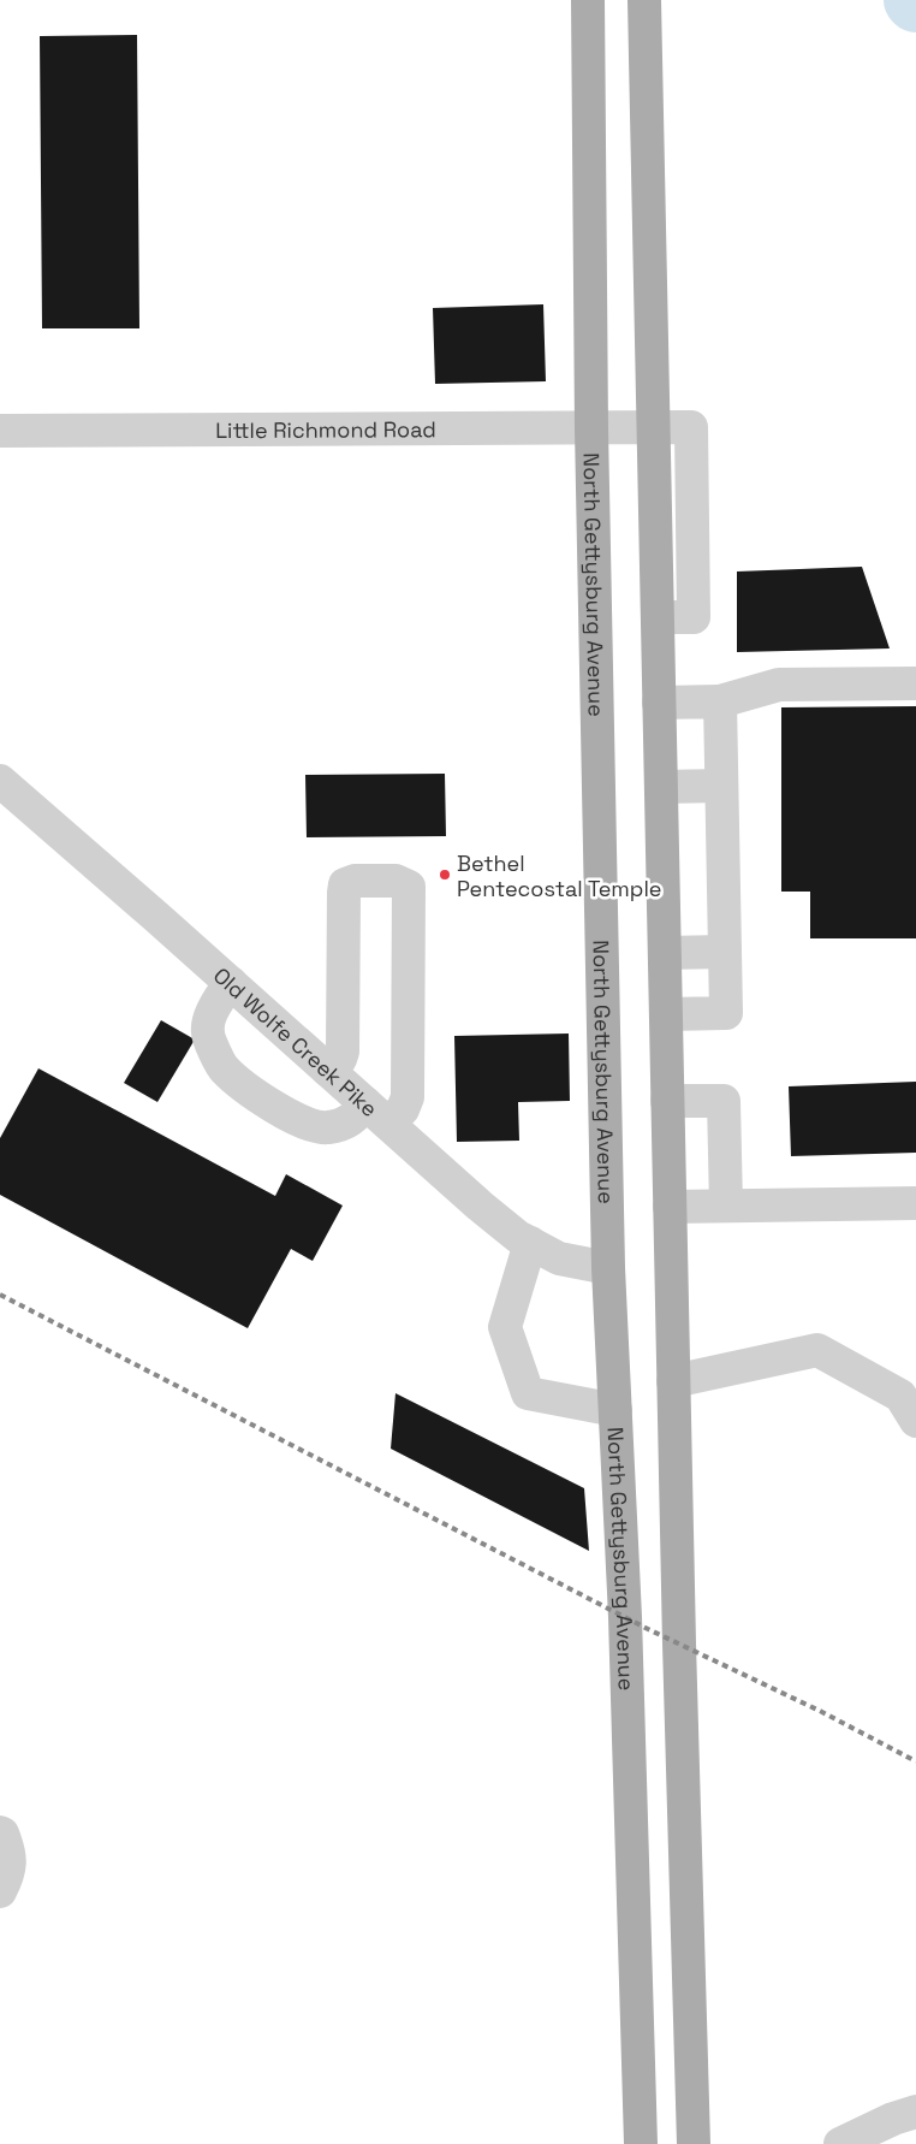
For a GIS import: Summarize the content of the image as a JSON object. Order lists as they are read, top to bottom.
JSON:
{
  "streets": {
    "main road": ["North Gettysburg Avenue"],
    "street": ["Little Richmond Road", "Old Wolfe Creek Pike"]
  },
  "crossings": [
    ["Little Richmond Road", "North Gettysburg Avenue"],
    ["North Gettysburg Avenue", "Old Wolfe Creek Pike"]
  ],
  "places": ["Bethel Pentecostal Temple"]
}
